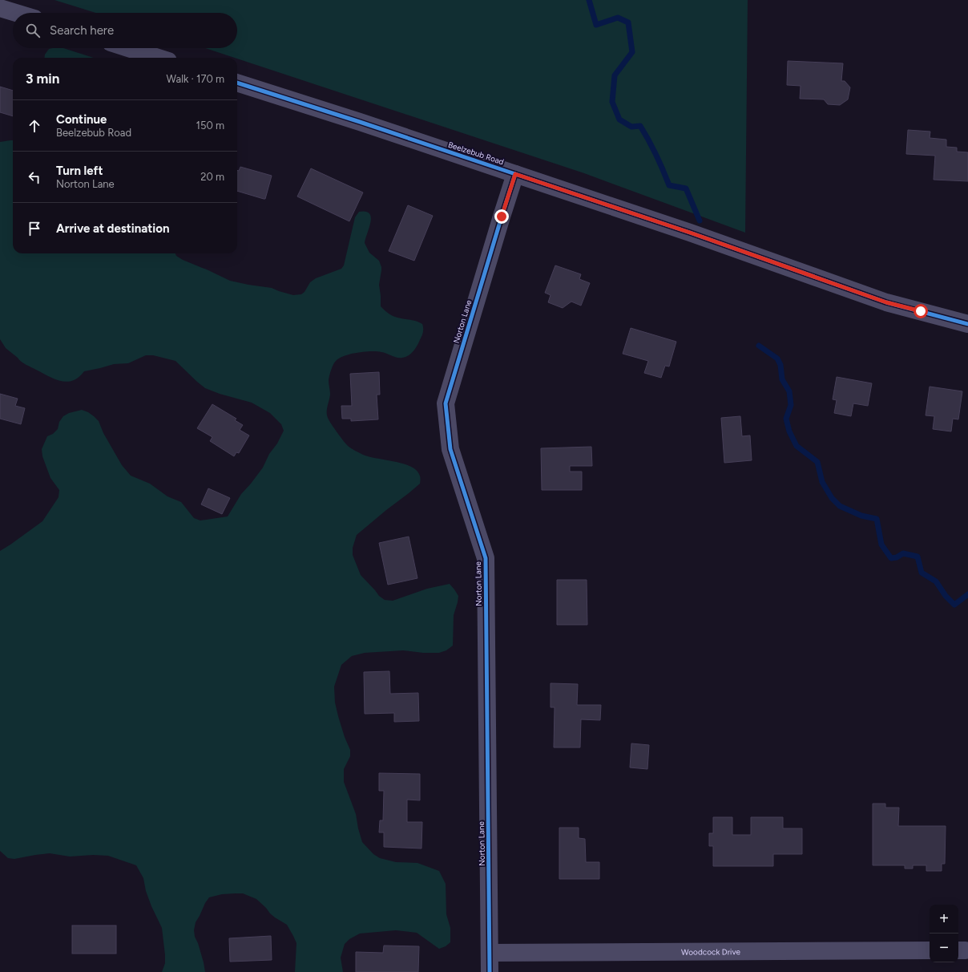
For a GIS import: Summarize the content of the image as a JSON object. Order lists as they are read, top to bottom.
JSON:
{
  "streets": {
    "street": ["Beelzebub Road", "Norton Lane", "Woodcock Drive"]
  },
  "crossings": [
    ["Beelzebub Road", "Norton Lane"],
    ["Norton Lane", "Woodcock Drive"]
  ],
  "page": {
    "search": "Search here",
    "heading": ["3 min", "Walk · 170 m"],
    "list": [
      ["Continue", "Beelzebub Road", "150 m"],
      ["Turn left", "Norton Lane", "20 m"],
      "Arrive at destination"
    ],
    "map_buttons": ["+", "−"]
  }
}
